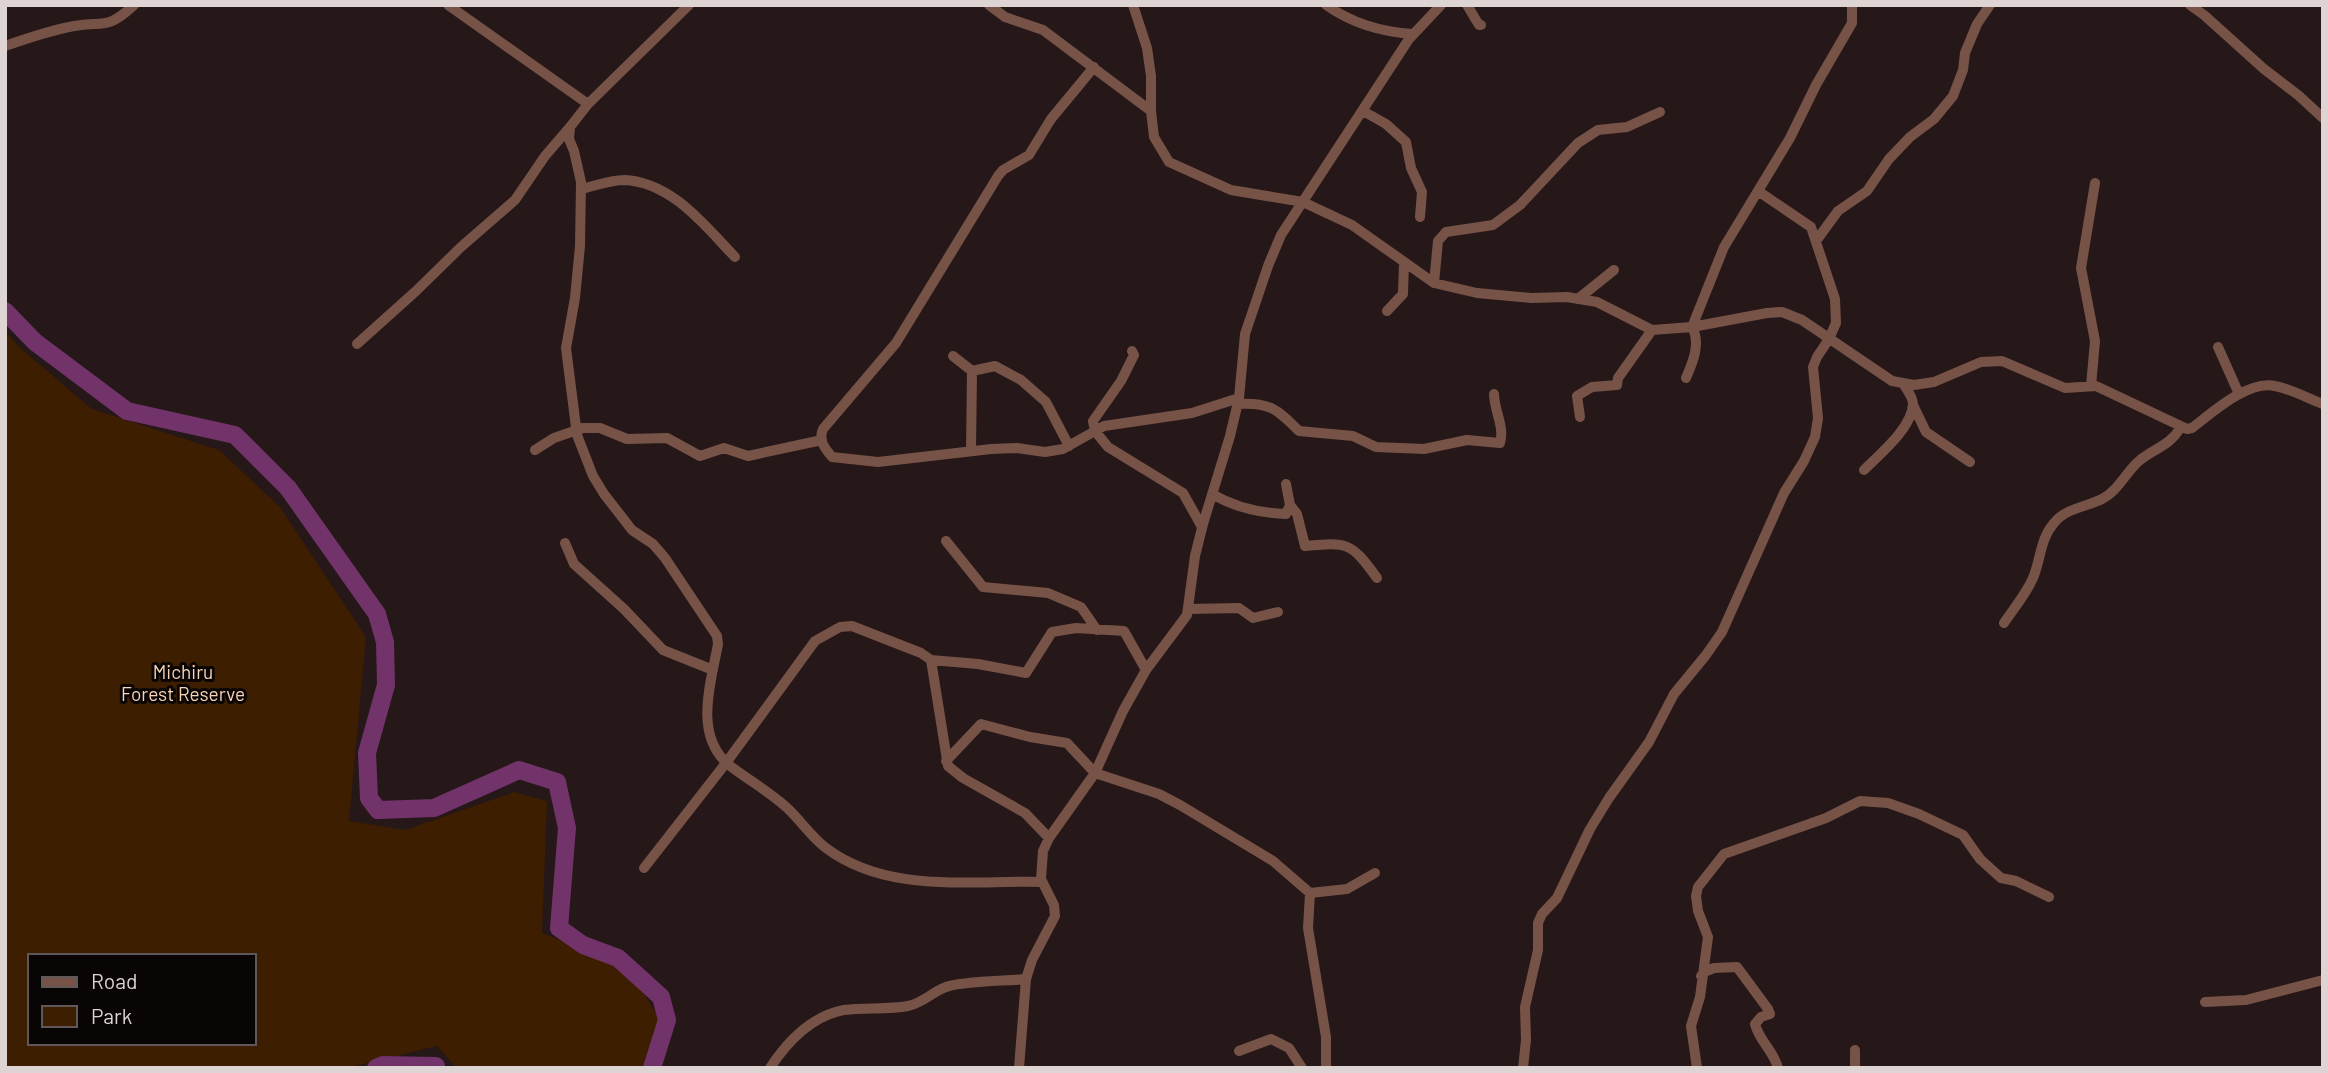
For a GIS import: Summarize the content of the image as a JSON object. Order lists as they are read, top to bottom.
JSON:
{
  "parks": ["Michiru Forest Reserve"],
  "legend": ["Road", "Park"]
}
